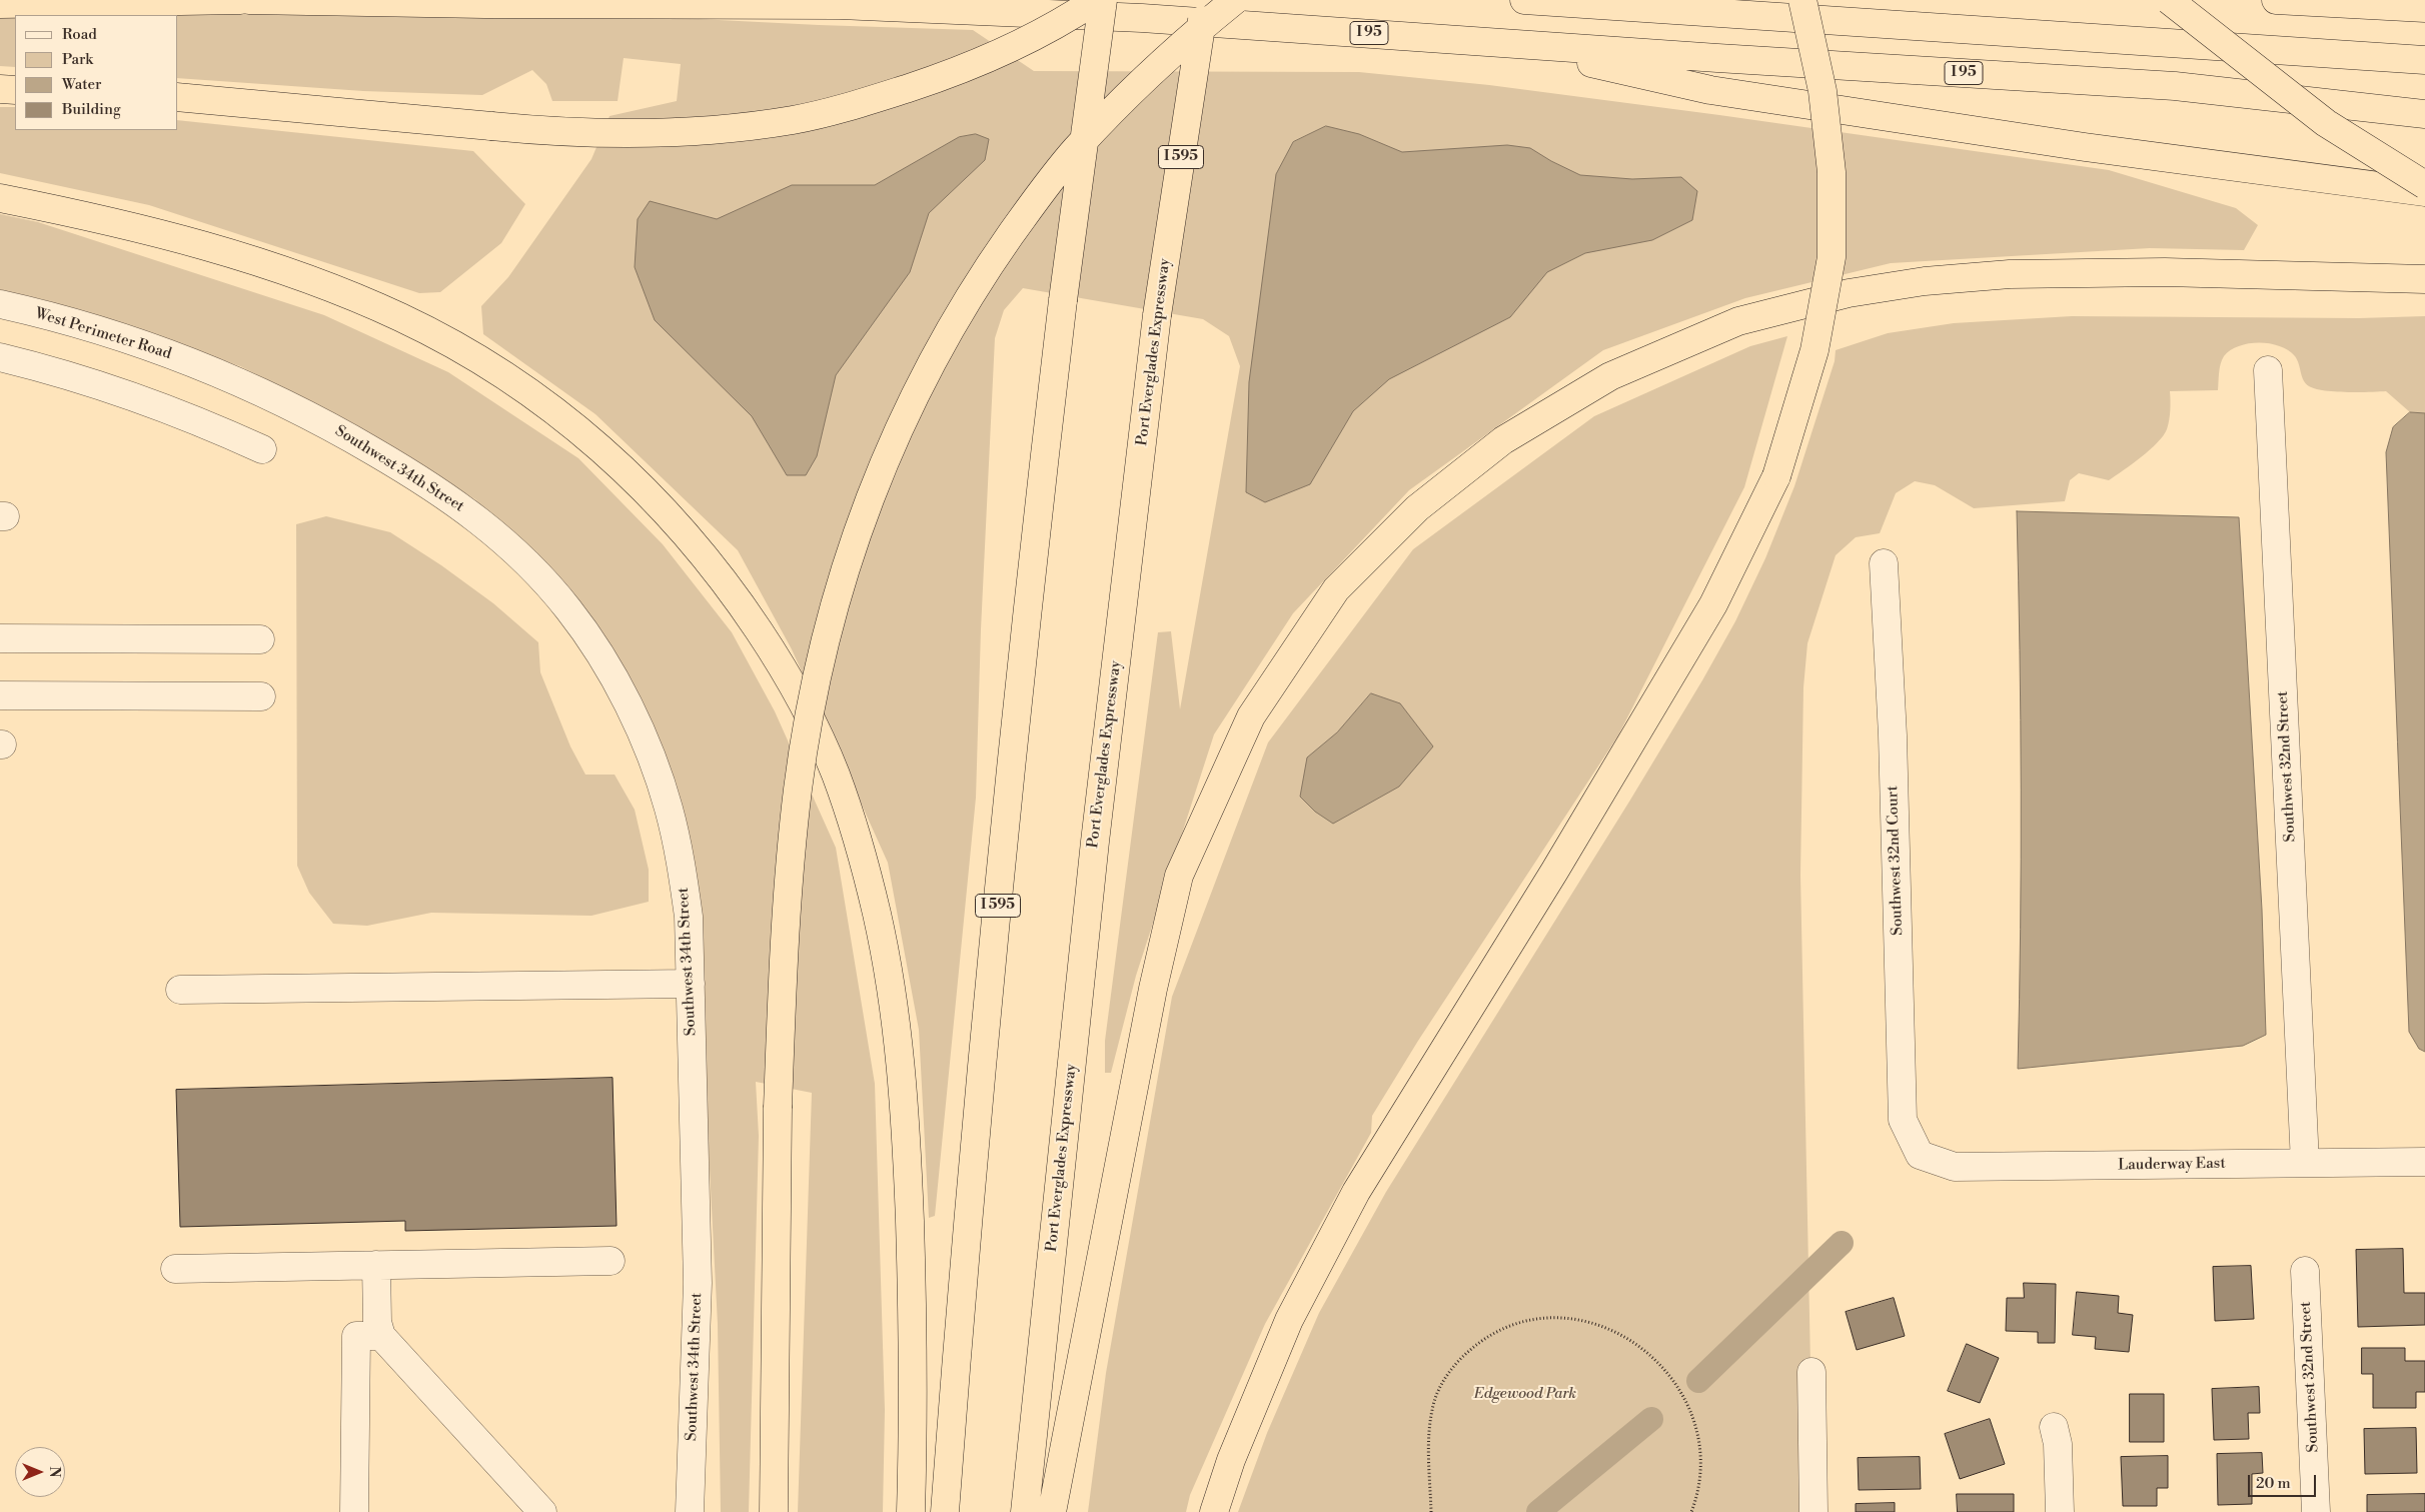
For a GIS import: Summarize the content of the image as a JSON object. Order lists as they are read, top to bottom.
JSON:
{
  "streets": {
    "highway": ["I 95", "I 595", "Port Everglades Expressway"],
    "street": [
      "West Perimeter Road",
      "Southwest 34th Street",
      "Southwest 32nd Street",
      "Southwest 32nd Court",
      "Lauderway East"
    ]
  },
  "crossings": [
    ["West Perimeter Road", "Southwest 34th Street"],
    ["Southwest 32nd Street", "Lauderway East"],
    ["Southwest 32nd Court", "Lauderway East"]
  ],
  "parks": ["Edgewood Park"],
  "legend": [
    "Road",
    "Park",
    "Water",
    "Building"
  ],
  "scale_bar": "20 m",
  "north": "right"
}
